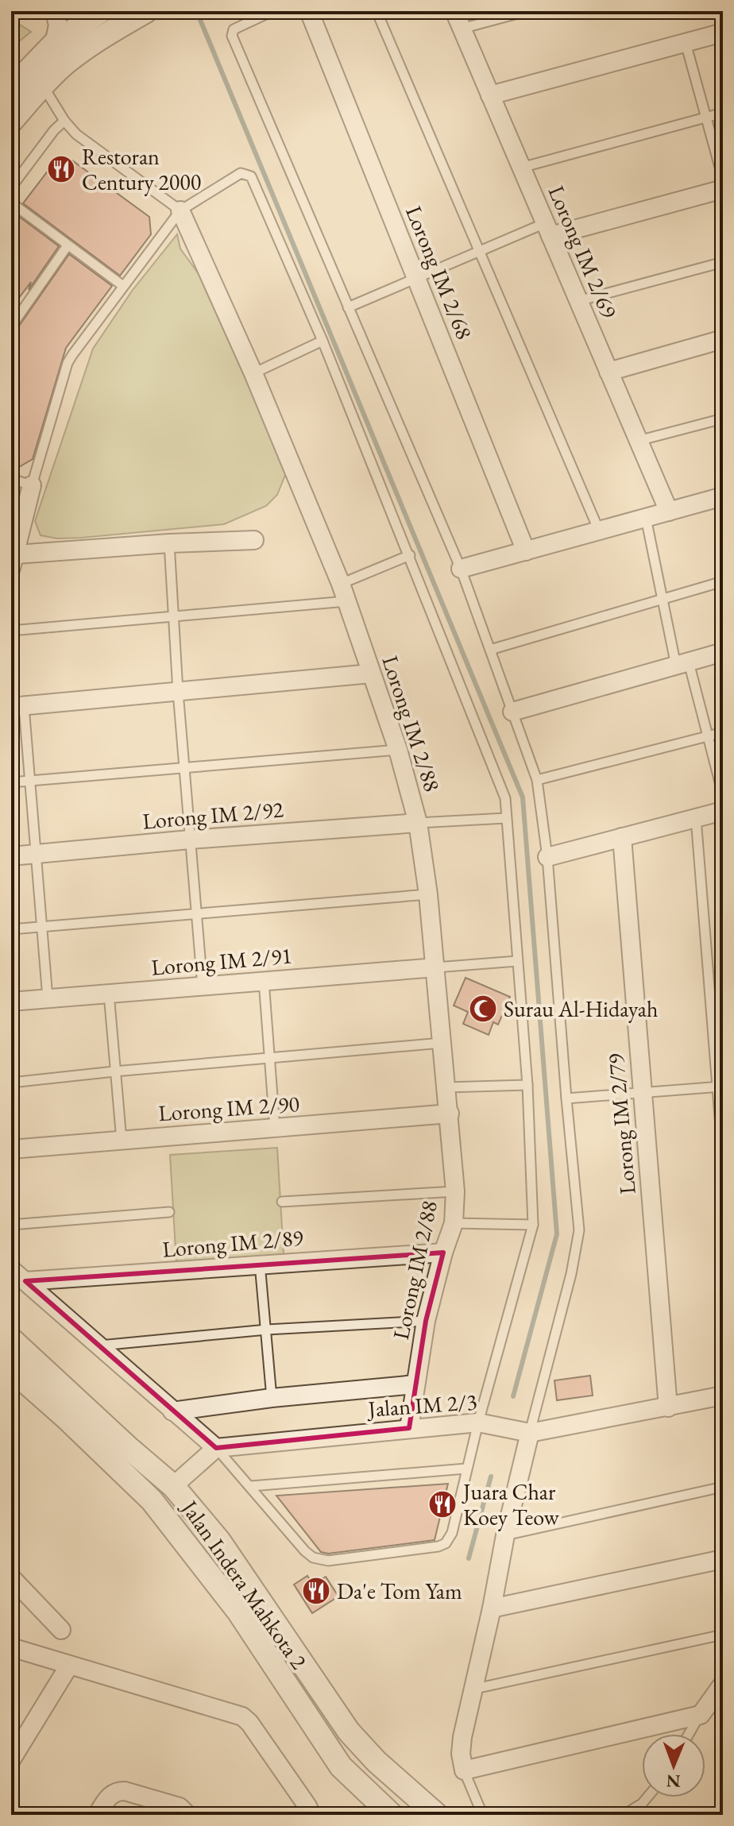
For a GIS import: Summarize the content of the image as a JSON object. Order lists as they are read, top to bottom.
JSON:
{
  "streets": {
    "street": [
      "Lorong IM 2/69",
      "Lorong IM 2/68",
      "Lorong IM 2/88",
      "Lorong IM 2/92",
      "Lorong IM 2/91",
      "Lorong IM 2/90",
      "Lorong IM 2/79",
      "Lorong IM 2/89",
      "Jalan IM 2/3",
      "Jalan Indera Mahkota 2"
    ]
  },
  "crossings": [
    ["Lorong IM 2/88", "Lorong IM 2/92"],
    ["Lorong IM 2/88", "Lorong IM 2/91"],
    ["Lorong IM 2/88", "Lorong IM 2/90"],
    ["Lorong IM 2/88", "Lorong IM 2/89"],
    ["Lorong IM 2/88", "Jalan IM 2/3"],
    ["Lorong IM 2/79", "Jalan IM 2/3"]
  ],
  "places": {
    "restaurant": ["Restoran Century 2000", "Juara Char Koey Teow", "Da'e Tom Yam"],
    "mosque": ["Surau Al-Hidayah"]
  },
  "north": "bottom"
}
